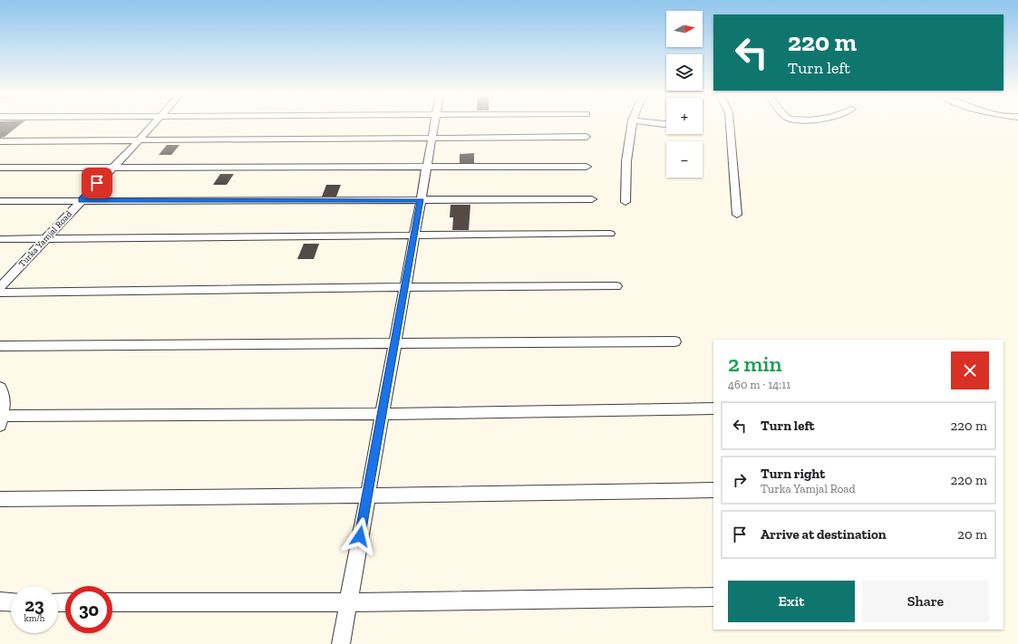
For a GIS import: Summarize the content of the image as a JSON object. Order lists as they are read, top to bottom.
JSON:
{
  "streets": {
    "street": ["Turka Yamjal Road"]
  },
  "north": "right",
  "page": {
    "map_buttons": ["+", "−"],
    "turn": ["220 m", "Turn left"],
    "heading": ["2 min", "460 m · 14:11"],
    "list": [
      {
        "name": "Turn left",
        "value": "220 m"
      },
      {
        "name": "Turn right",
        "note": "Turka Yamjal Road",
        "value": "220 m"
      },
      {
        "name": "Arrive at destination",
        "value": "20 m"
      }
    ],
    "buttons": ["Exit", "Share"],
    "speed": "23 km/h",
    "limit": "30"
  }
}
